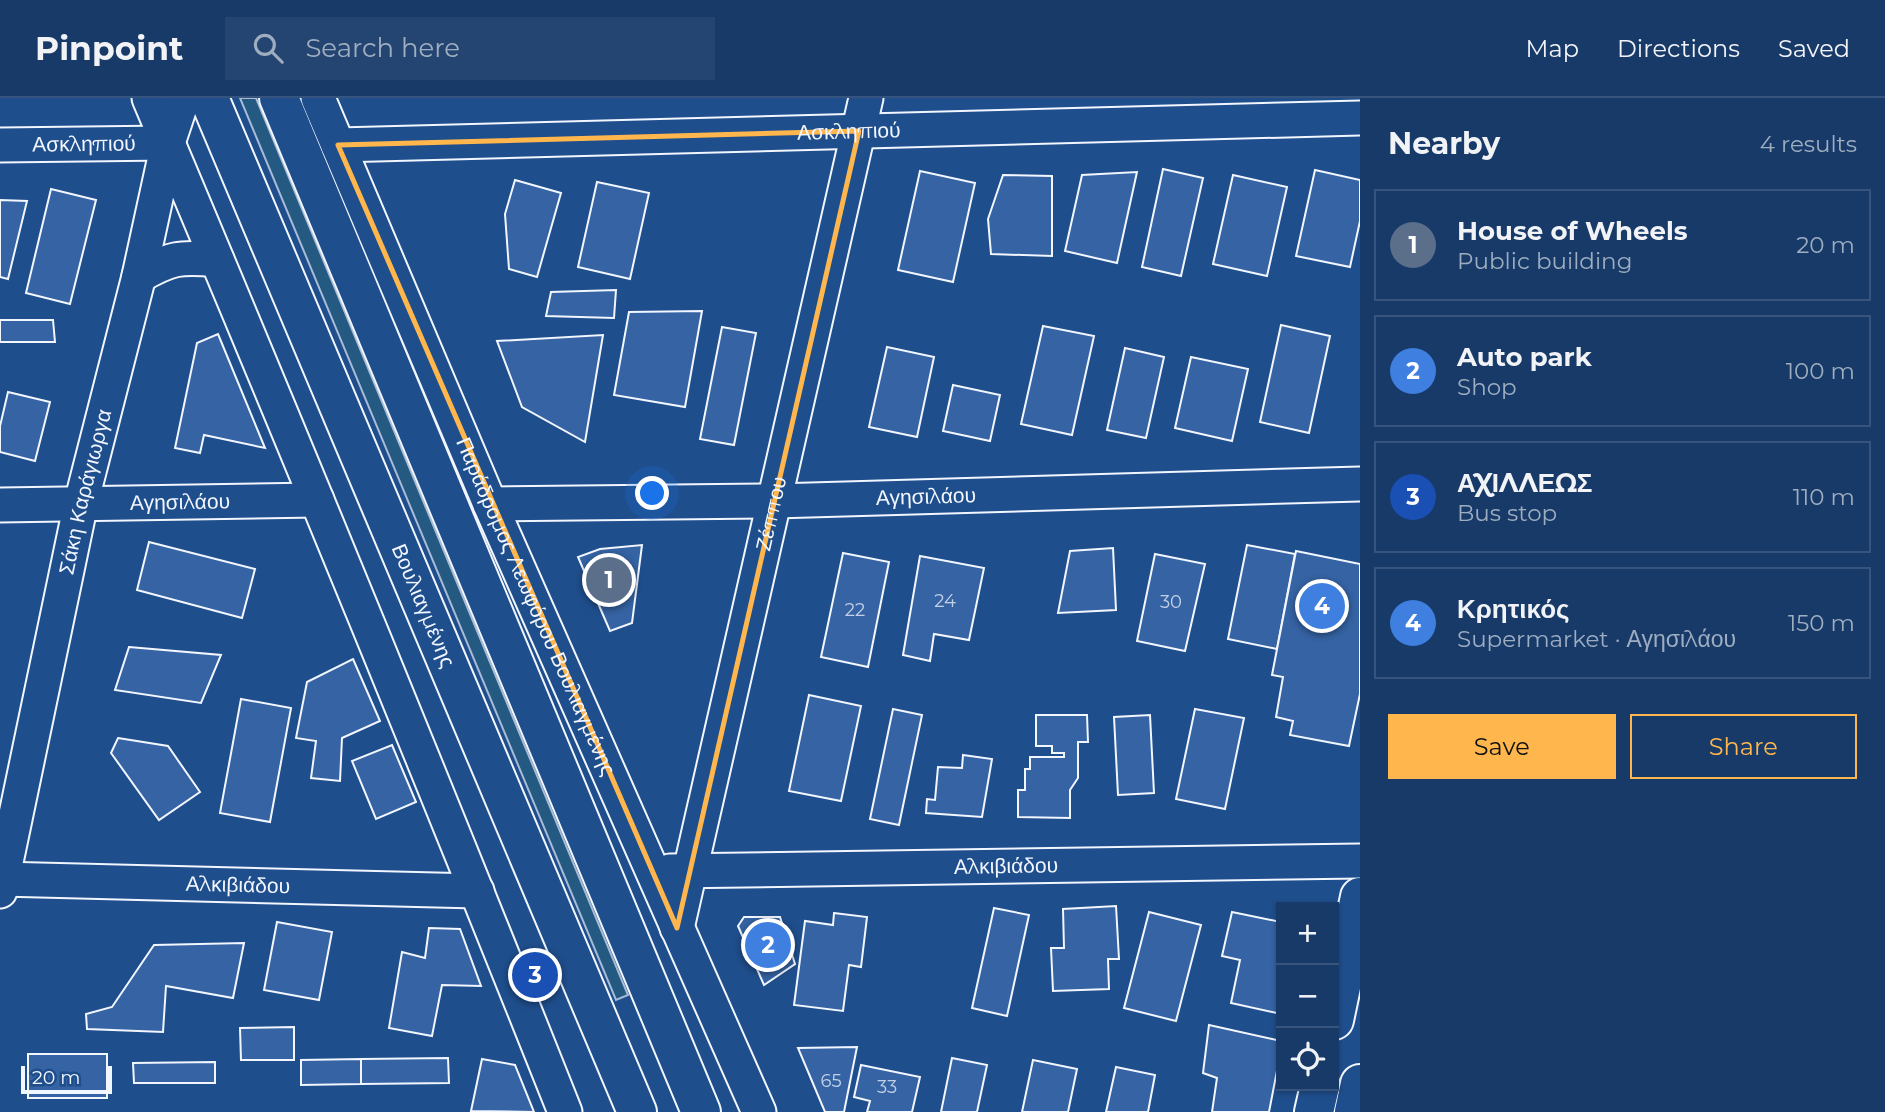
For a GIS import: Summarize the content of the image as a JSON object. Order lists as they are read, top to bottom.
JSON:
{
  "streets": {
    "main road": ["Βουλιαγμένης"],
    "street": [
      "Ασκληπιού",
      "Σάκη Καράγιωργα",
      "Αγησιλάου",
      "Ζέππου",
      "Παράδρομος Λεωφόρου Βουλιαγμένης",
      "Αλκιβιάδου"
    ]
  },
  "crossings": [
    ["Ασκληπιού", "Σάκη Καράγιωργα"],
    ["Ασκληπιού", "Ζέππου"],
    ["Ασκληπιού", "Παράδρομος Λεωφόρου Βουλιαγμένης"],
    ["Σάκη Καράγιωργα", "Αγησιλάου"],
    ["Σάκη Καράγιωργα", "Αλκιβιάδου"],
    ["Αγησιλάου", "Ζέππου"],
    ["Αγησιλάου", "Παράδρομος Λεωφόρου Βουλιαγμένης"],
    ["Ζέππου", "Παράδρομος Λεωφόρου Βουλιαγμένης"],
    ["Ζέππου", "Αλκιβιάδου"],
    ["Παράδρομος Λεωφόρου Βουλιαγμένης", "Αλκιβιάδου"]
  ],
  "house_numbers": [
    "24",
    "30",
    "22",
    "65",
    "33"
  ],
  "scale_bar": "20 m",
  "page": {
    "header": "Pinpoint",
    "search": "Search here",
    "nav": ["Map", "Directions", "Saved"],
    "heading": ["Nearby", "4 results"],
    "list": [
      {
        "mark": "1",
        "name": "House of Wheels",
        "note": "Public building",
        "value": "20 m"
      },
      {
        "mark": "2",
        "name": "Auto park",
        "note": "Shop",
        "value": "100 m"
      },
      {
        "mark": "3",
        "name": "ΑΧΙΛΛΕΩΣ",
        "note": "Bus stop",
        "value": "110 m"
      },
      {
        "mark": "4",
        "name": "Κρητικός",
        "note": "Supermarket · Αγησιλάου",
        "value": "150 m"
      }
    ],
    "pins": [
      "1",
      "4",
      "2",
      "3"
    ],
    "buttons": ["Save", "Share"],
    "map_buttons": ["+", "−"],
    "scale": "20 m"
  }
}
